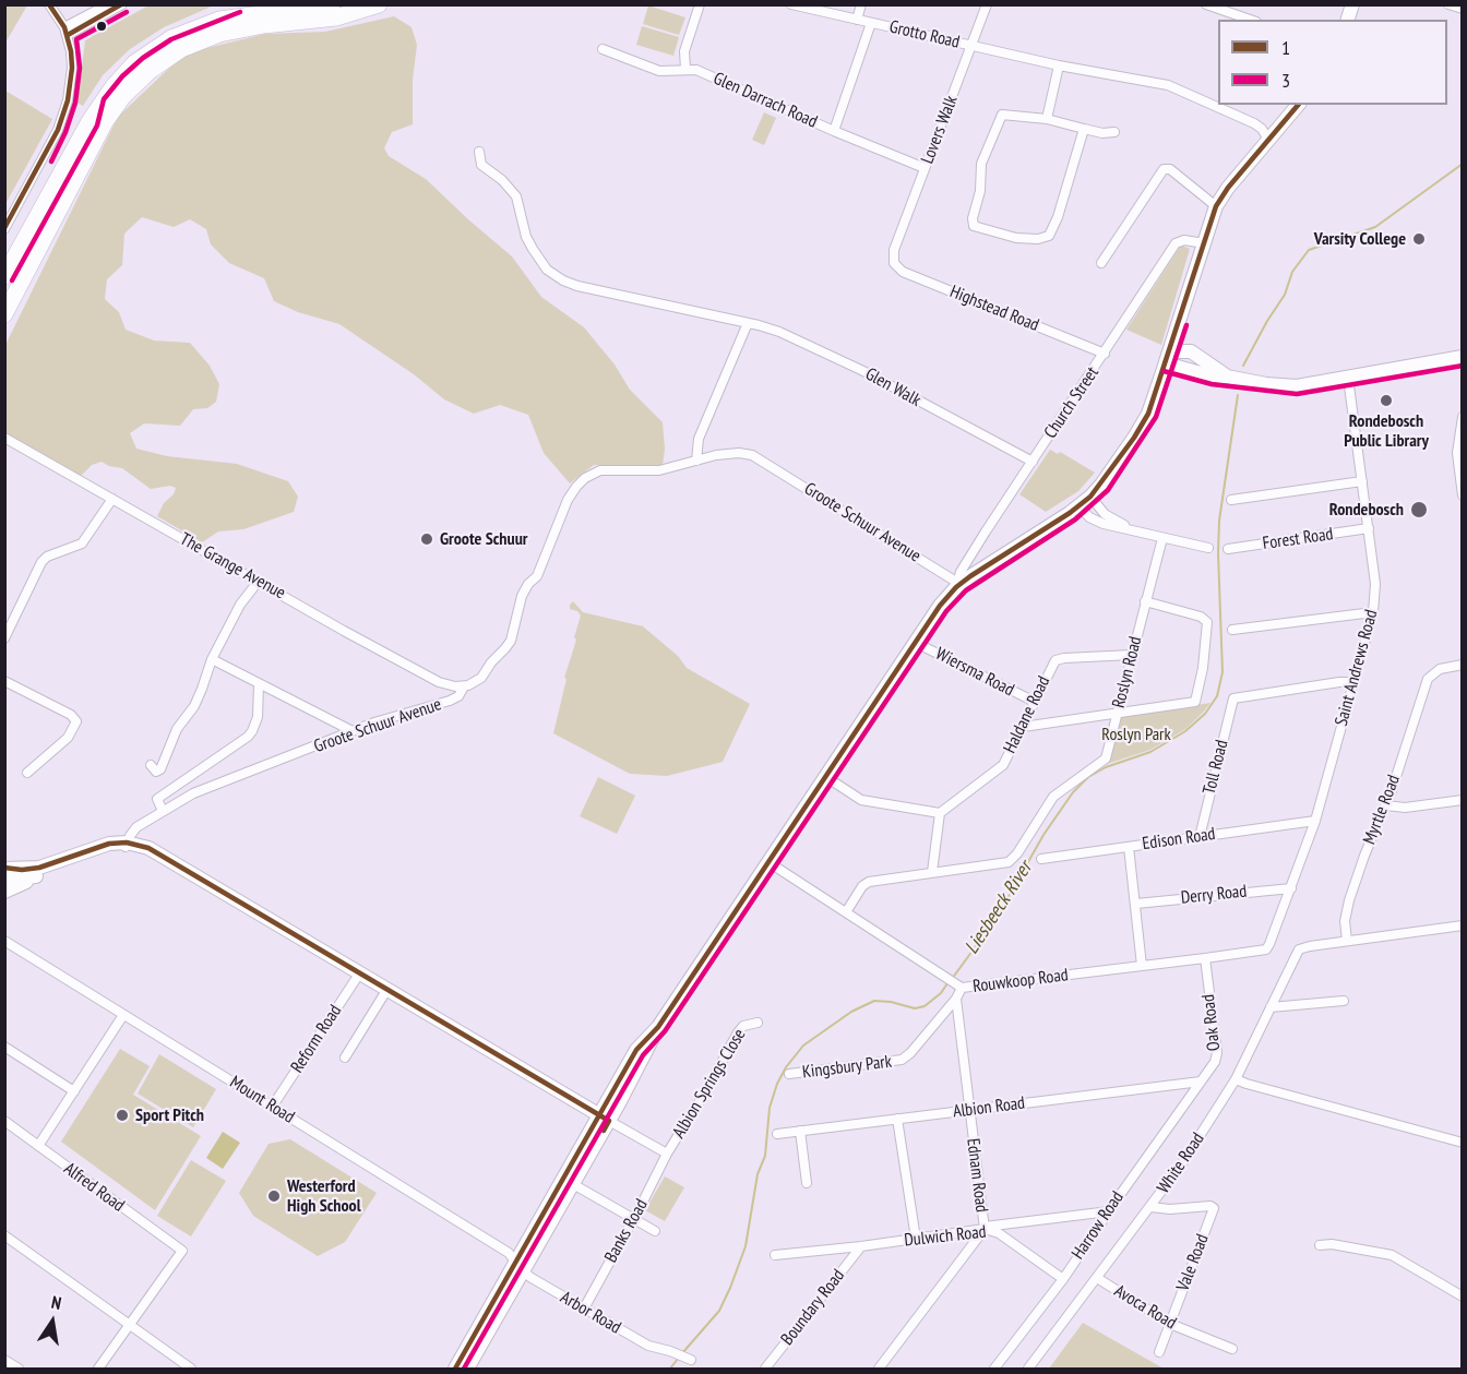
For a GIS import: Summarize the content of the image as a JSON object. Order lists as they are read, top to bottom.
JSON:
{
  "streets": {
    "street": [
      "Grotto Road",
      "Glen Darrach Road",
      "Lovers Walk",
      "Highstead Road",
      "Glen Walk",
      "Church Street",
      "Groote Schuur Avenue",
      "Forest Road",
      "The Grange Avenue",
      "Saint Andrews Road",
      "Wiersma Road",
      "Roslyn Road",
      "Haldane Road",
      "Toll Road",
      "Myrtle Road",
      "Edison Road",
      "Derry Road",
      "Rouwkoop Road",
      "Oak Road",
      "Reform Road",
      "Kingsbury Park",
      "Albion Springs Close",
      "Mount Road",
      "Albion Road",
      "White Road",
      "Ednam Road",
      "Alfred Road",
      "Harrow Road",
      "Banks Road",
      "Dulwich Road",
      "Vale Road",
      "Boundary Road",
      "Avoca Road",
      "Arbor Road"
    ]
  },
  "crossings": [
    ["Grotto Road", "Lovers Walk"],
    ["Glen Darrach Road", "Lovers Walk"],
    ["Lovers Walk", "Highstead Road"],
    ["Highstead Road", "Church Street"],
    ["Glen Walk", "Church Street"],
    ["Church Street", "Groote Schuur Avenue"],
    ["Groote Schuur Avenue", "The Grange Avenue"],
    ["Forest Road", "Saint Andrews Road"],
    ["Saint Andrews Road", "Toll Road"],
    ["Saint Andrews Road", "Edison Road"],
    ["Saint Andrews Road", "Derry Road"],
    ["Saint Andrews Road", "Rouwkoop Road"],
    ["Wiersma Road", "Haldane Road"],
    ["Roslyn Road", "Haldane Road"],
    ["Roslyn Road", "Rouwkoop Road"],
    ["Toll Road", "Edison Road"],
    ["Myrtle Road", "White Road"],
    ["Rouwkoop Road", "Oak Road"],
    ["Oak Road", "Albion Road"],
    ["Oak Road", "Harrow Road"],
    ["Reform Road", "Mount Road"],
    ["Kingsbury Park", "Ednam Road"],
    ["Albion Springs Close", "Banks Road"],
    ["Mount Road", "Arbor Road"],
    ["Albion Road", "Ednam Road"],
    ["Albion Road", "Harrow Road"],
    ["White Road", "Vale Road"],
    ["White Road", "Avoca Road"],
    ["Ednam Road", "Dulwich Road"],
    ["Harrow Road", "Dulwich Road"],
    ["Banks Road", "Arbor Road"],
    ["Dulwich Road", "Boundary Road"],
    ["Vale Road", "Avoca Road"]
  ],
  "water": ["Liesbeeck River"],
  "parks": ["Roslyn Park"],
  "places": [
    "Varsity College",
    "Rondebosch Public Library",
    "Rondebosch",
    "Groote Schuur",
    "Sport Pitch",
    "Westerford High School"
  ],
  "lines": ["transit line 1", "transit line 3"],
  "legend": ["1", "3"],
  "north": "top"
}
